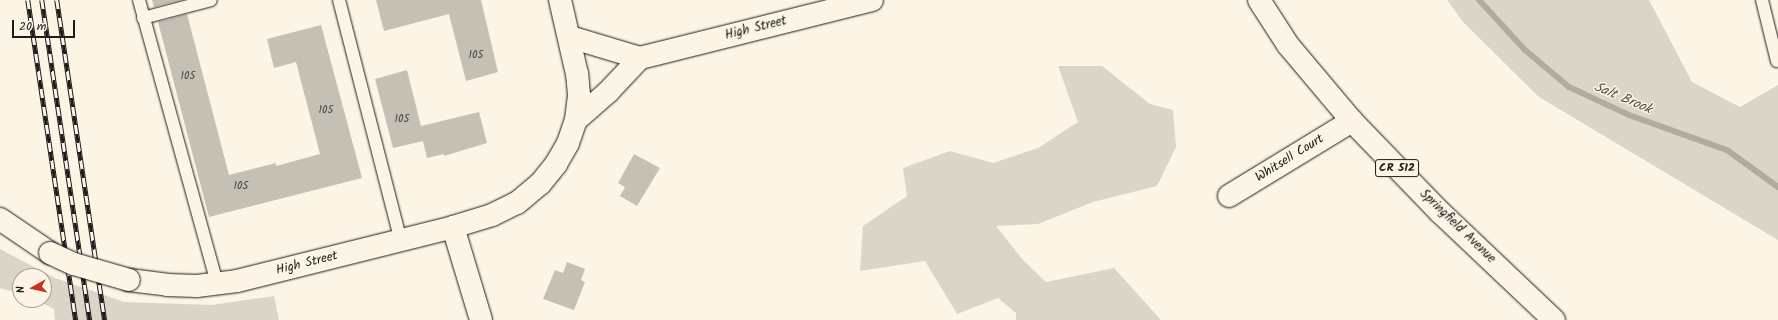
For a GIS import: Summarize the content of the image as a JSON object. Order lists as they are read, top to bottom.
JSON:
{
  "streets": {
    "street": [
      "High Street",
      "Whitsell Court",
      "CR 512",
      "Springfield Avenue"
    ]
  },
  "crossings": [
    ["Whitsell Court", "Springfield Avenue"]
  ],
  "water": ["Salt Brook"],
  "house_numbers": [
    "105",
    "105",
    "105",
    "105",
    "105"
  ],
  "scale_bar": "20 m",
  "north": "left"
}
